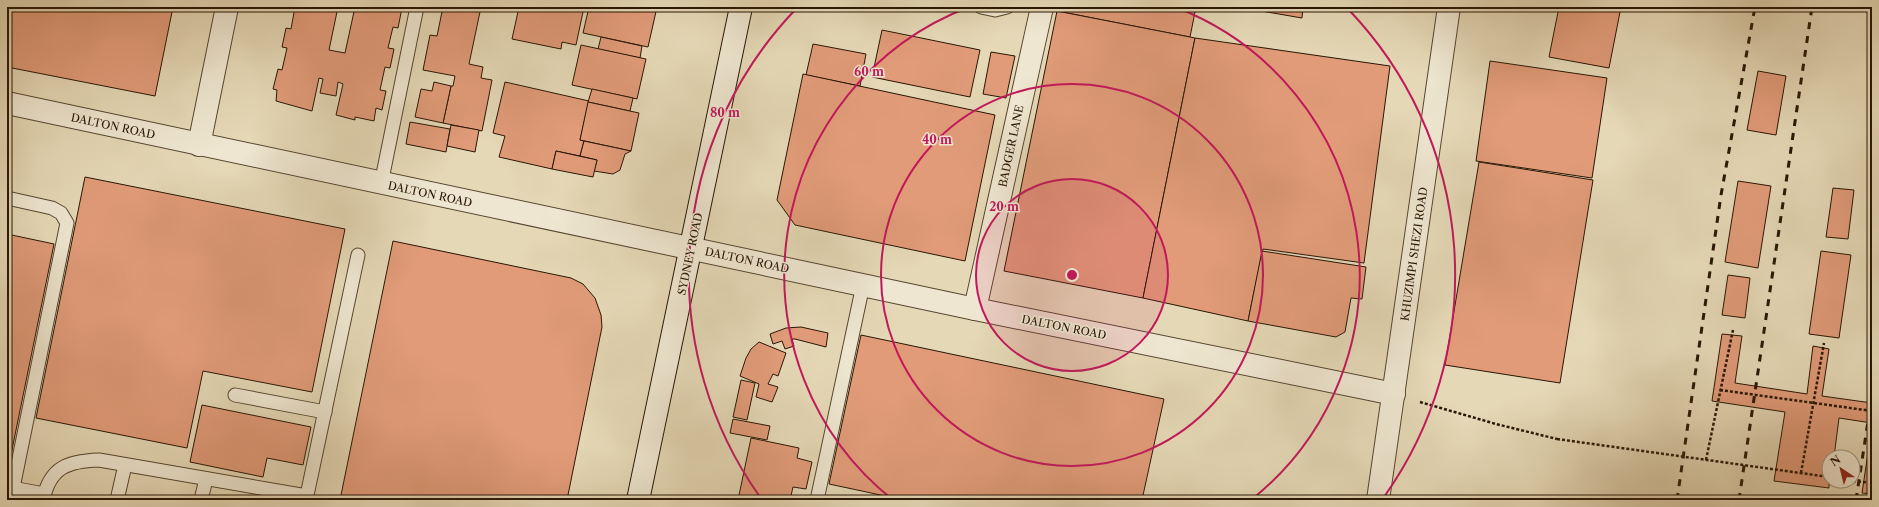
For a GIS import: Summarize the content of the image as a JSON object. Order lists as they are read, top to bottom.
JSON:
{
  "streets": {
    "street": [
      "DALTON ROAD",
      "BADGER LANE",
      "SYDNEY ROAD",
      "KHUZIMPI SHEZI ROAD"
    ]
  },
  "crossings": [
    ["DALTON ROAD", "BADGER LANE"],
    ["DALTON ROAD", "SYDNEY ROAD"],
    ["DALTON ROAD", "KHUZIMPI SHEZI ROAD"]
  ],
  "north": "top left",
  "rings": [
    "60 m",
    "80 m",
    "40 m",
    "20 m"
  ]
}
